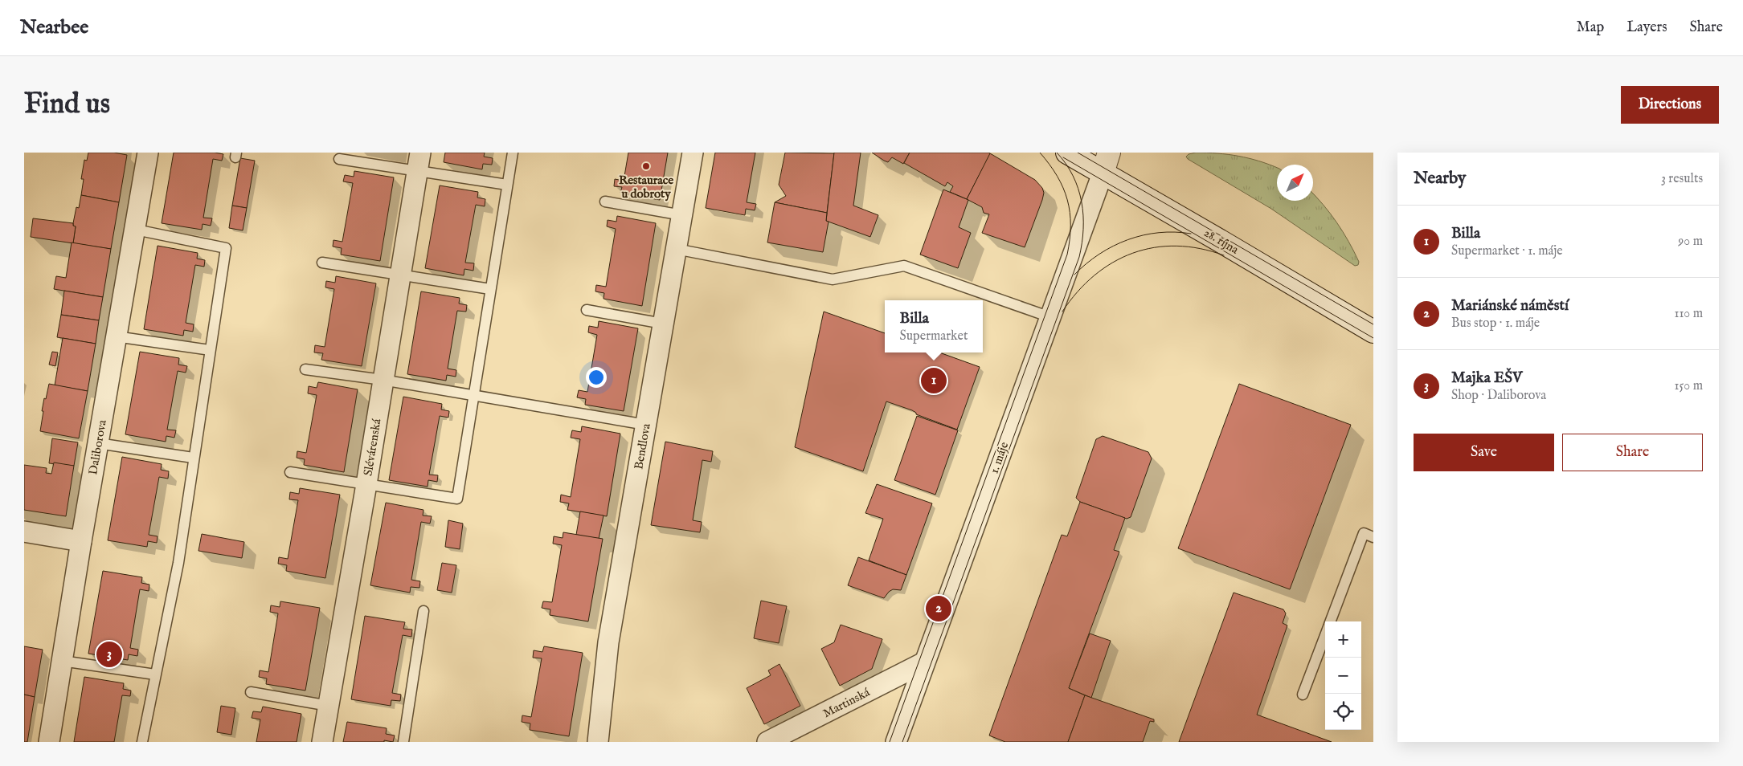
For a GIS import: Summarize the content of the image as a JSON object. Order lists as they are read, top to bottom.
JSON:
{
  "streets": {
    "main road": ["28. října"],
    "street": [
      "Bendlova",
      "Daliborova",
      "Slévárenská",
      "1. máje",
      "Martinská"
    ]
  },
  "crossings": [
    ["28. října", "1. máje"],
    ["1. máje", "Martinská"]
  ],
  "places": ["Restaurace u dobroty"],
  "north": "top right",
  "page": {
    "header": "Nearbee",
    "nav": ["Map", "Layers", "Share"],
    "buttons": [
      "Directions",
      ["Save", "Share"]
    ],
    "title": "Find us",
    "heading": ["Nearby", "3 results"],
    "list": [
      {
        "mark": "1",
        "name": "Billa",
        "note": "Supermarket · 1. máje",
        "value": "90 m"
      },
      {
        "mark": "2",
        "name": "Mariánské náměstí",
        "note": "Bus stop · 1. máje",
        "value": "110 m"
      },
      {
        "mark": "3",
        "name": "Majka EŠV",
        "note": "Shop · Daliborova",
        "value": "150 m"
      }
    ],
    "popup": ["Billa", "Supermarket"],
    "pins": ["1", "2", "3"],
    "map_buttons": ["+", "−"]
  }
}
